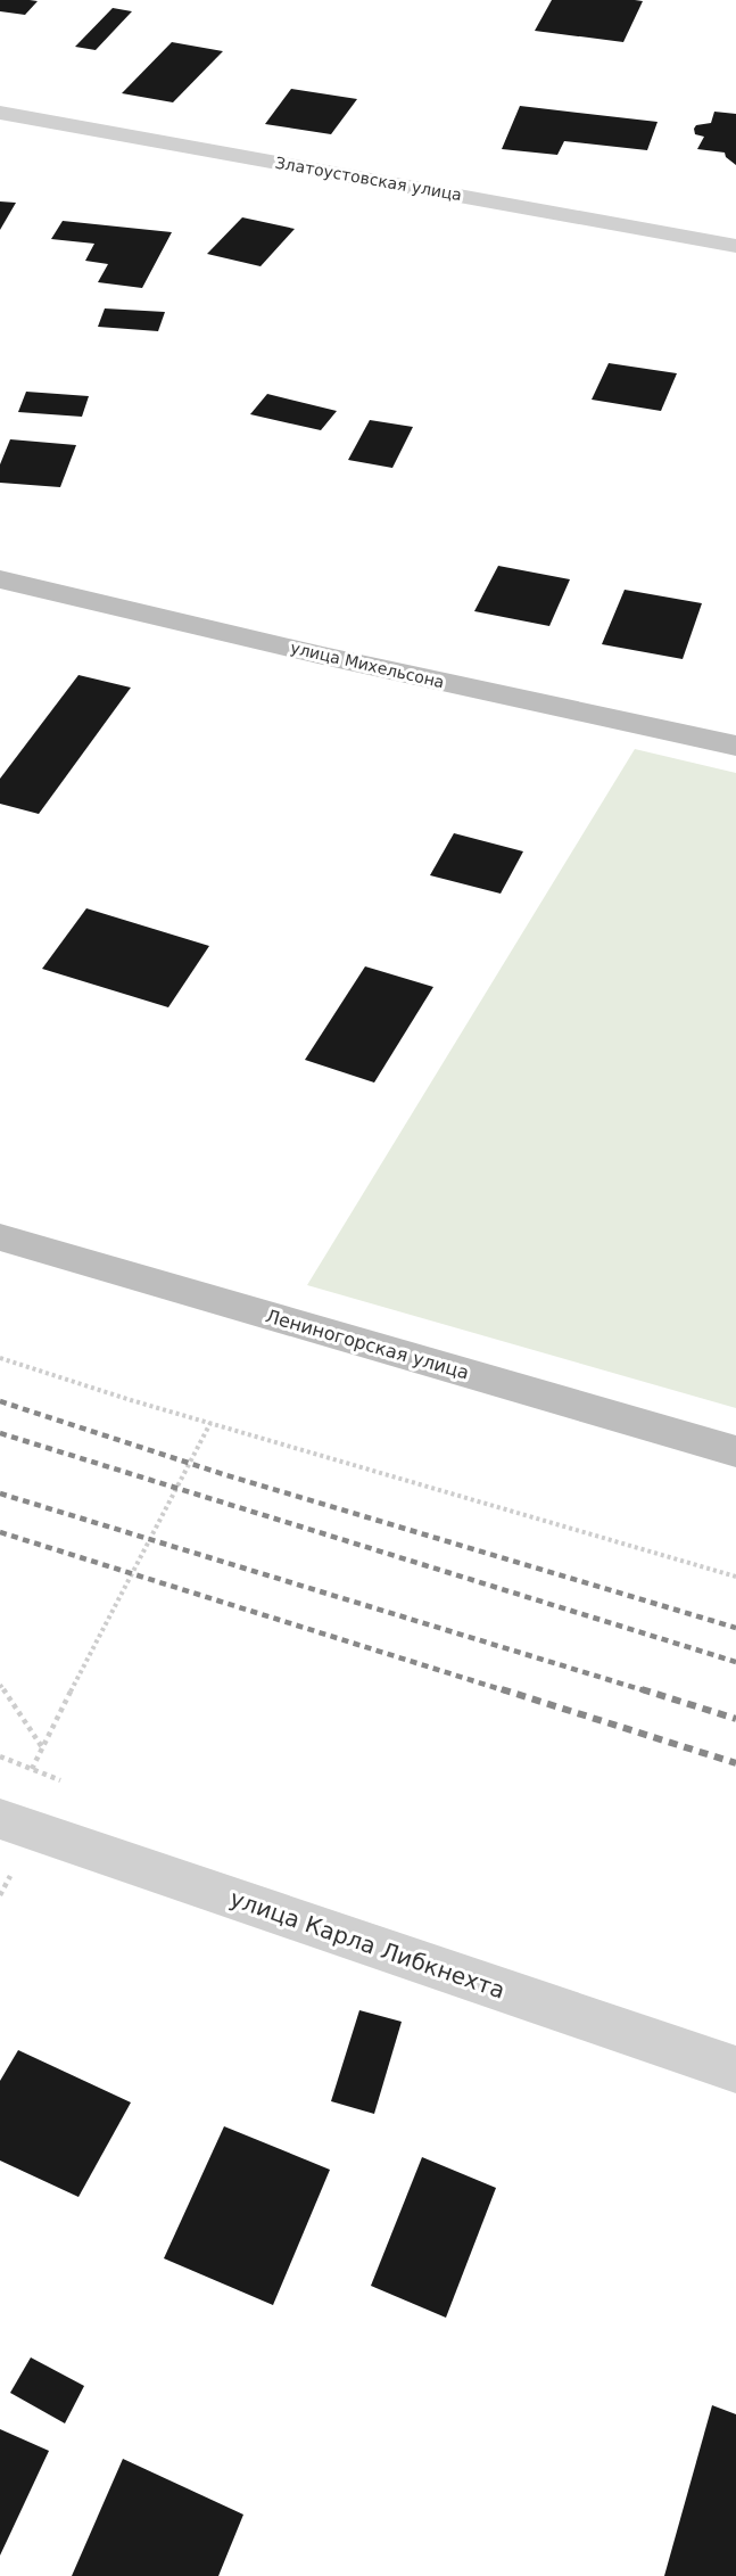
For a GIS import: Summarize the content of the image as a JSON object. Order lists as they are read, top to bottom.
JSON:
{
  "streets": {
    "street": [
      "Златоустовская улица",
      "улица Михельсона",
      "Лениногорская улица",
      "улица Карла Либкнехта"
    ]
  }
}
